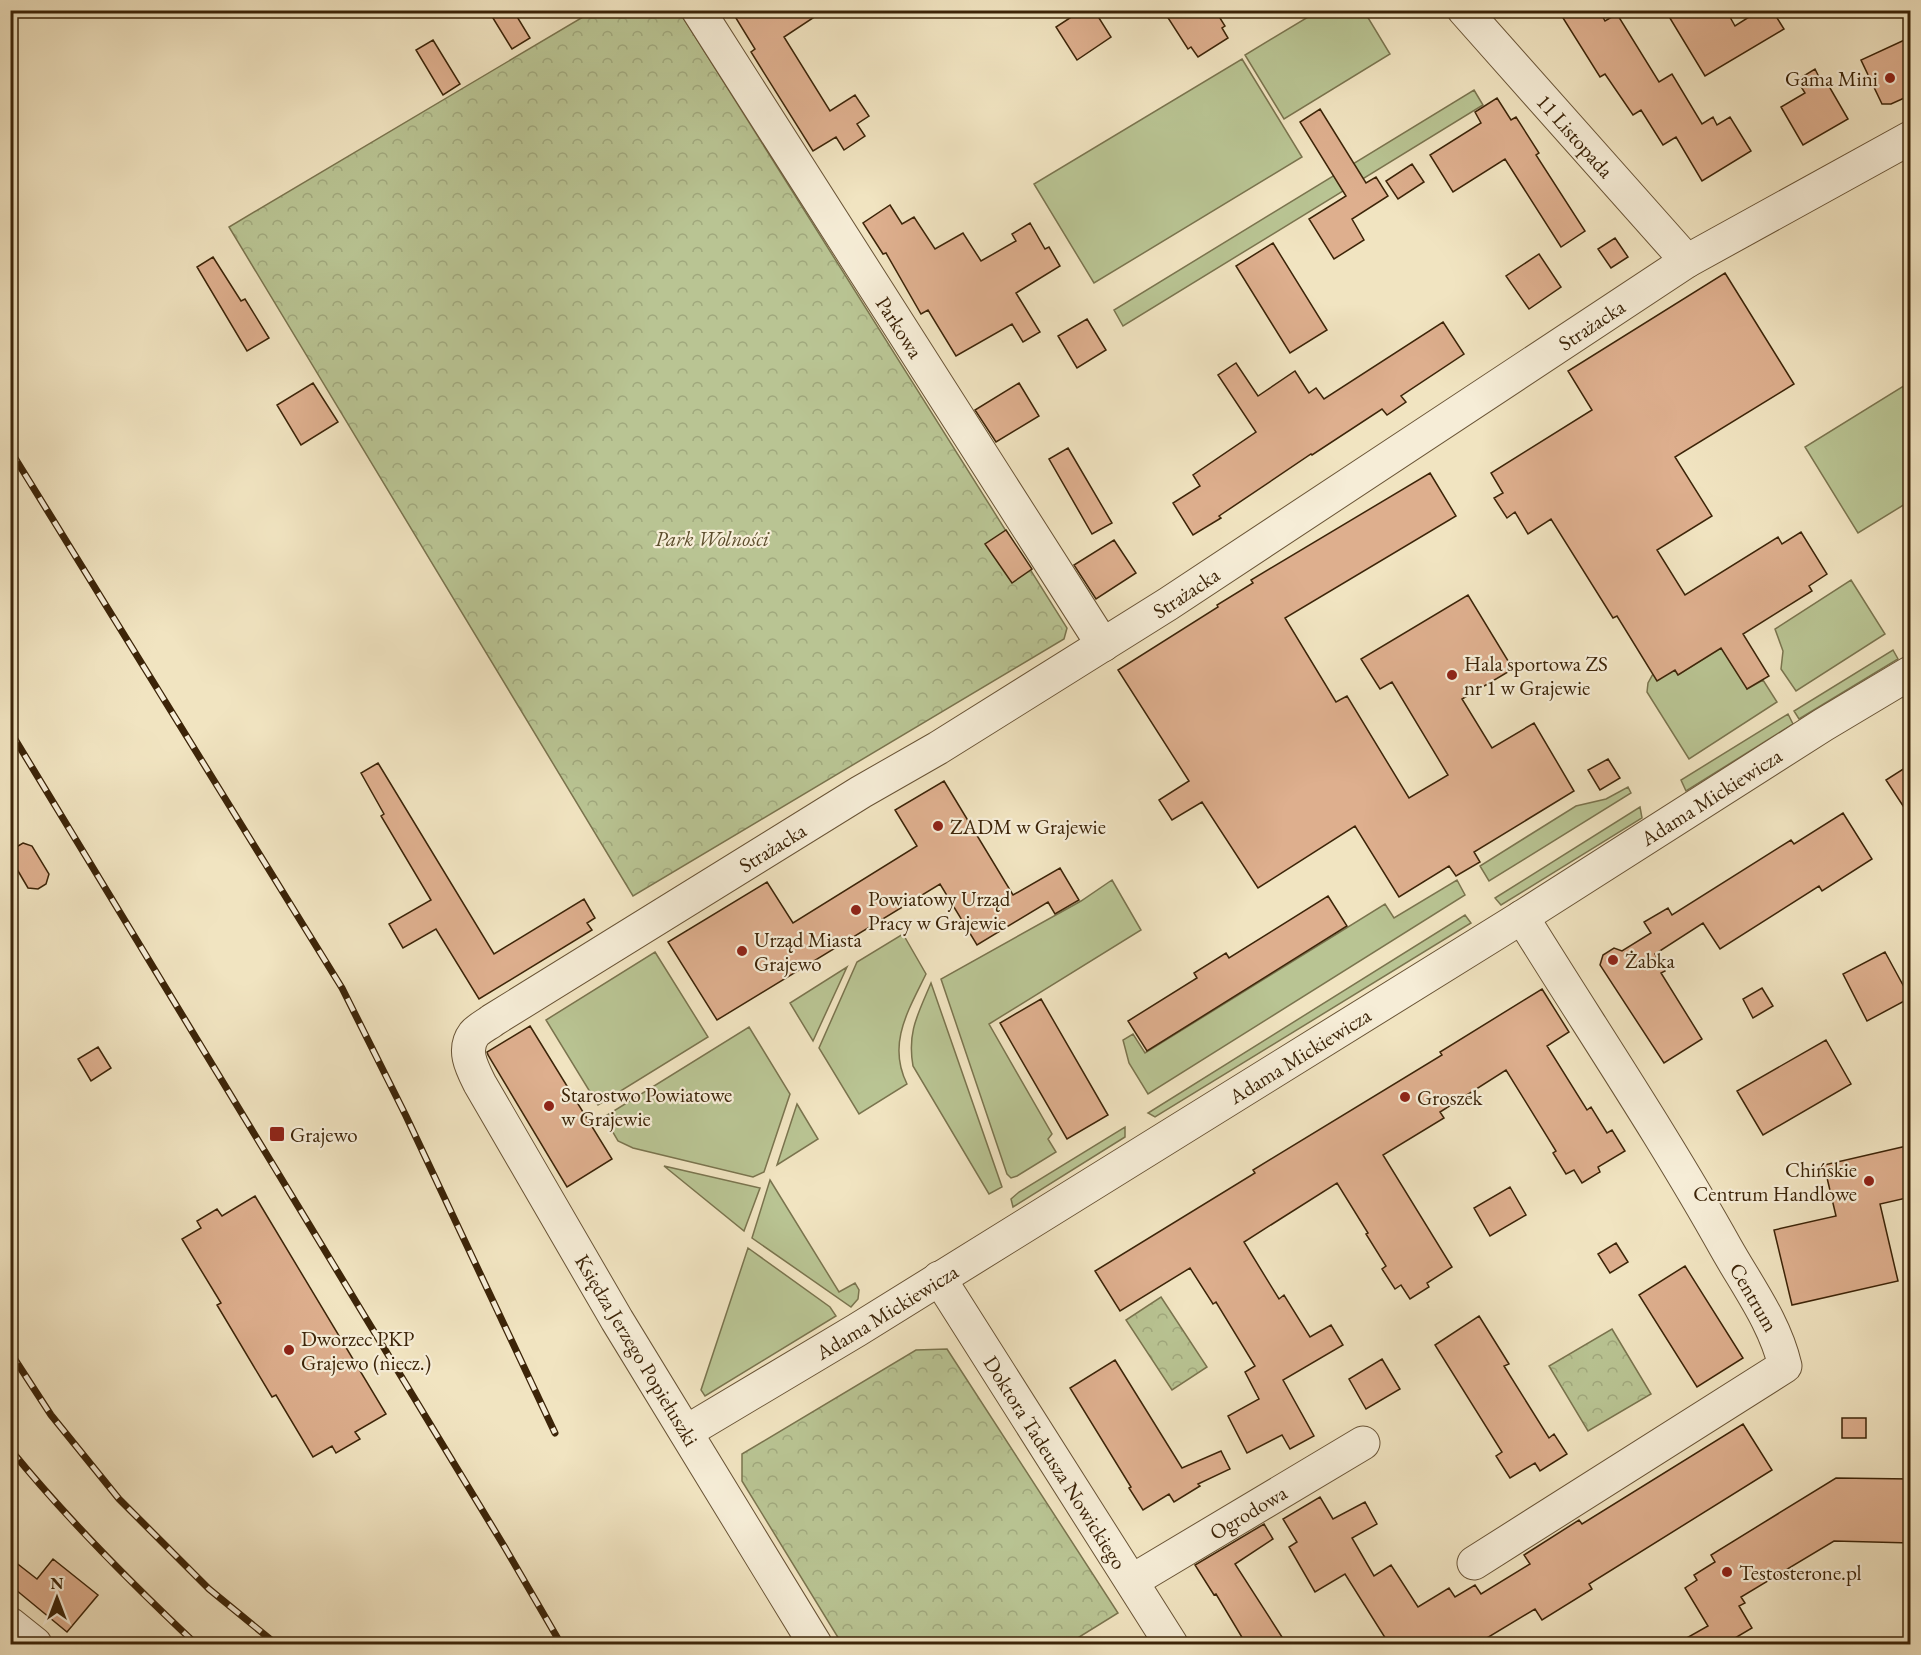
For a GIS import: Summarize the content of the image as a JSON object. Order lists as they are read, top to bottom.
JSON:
{
  "streets": {
    "street": [
      "11 Listopada",
      "Strażacka",
      "Parkowa",
      "Adama Mickiewicza",
      "Centrum",
      "Księdza Jerzego Popiełuszki",
      "Doktora Tadeusza Nowickiego",
      "Ogrodowa"
    ]
  },
  "crossings": [
    ["11 Listopada", "Strażacka"],
    ["Strażacka", "Parkowa"],
    ["Strażacka", "Księdza Jerzego Popiełuszki"],
    ["Adama Mickiewicza", "Centrum"],
    ["Adama Mickiewicza", "Księdza Jerzego Popiełuszki"],
    ["Adama Mickiewicza", "Doktora Tadeusza Nowickiego"],
    ["Doktora Tadeusza Nowickiego", "Ogrodowa"]
  ],
  "parks": ["Park Wolności"],
  "places": {
    "other": [
      "Gama Mini",
      "Hala sportowa ZS nr 1 w Grajewie",
      "ZADM w Grajewie",
      "Powiatowy Urząd Pracy w Grajewie",
      "Urząd Miasta Grajewo",
      "Żabka",
      "Groszek",
      "Starostwo Powiatowe w Grajewie",
      "Chińskie Centrum Handlowe",
      "Dworzec PKP Grajewo (niecz.)",
      "Testosterone.pl"
    ],
    "transit": ["Grajewo"]
  },
  "north": "top"
}
